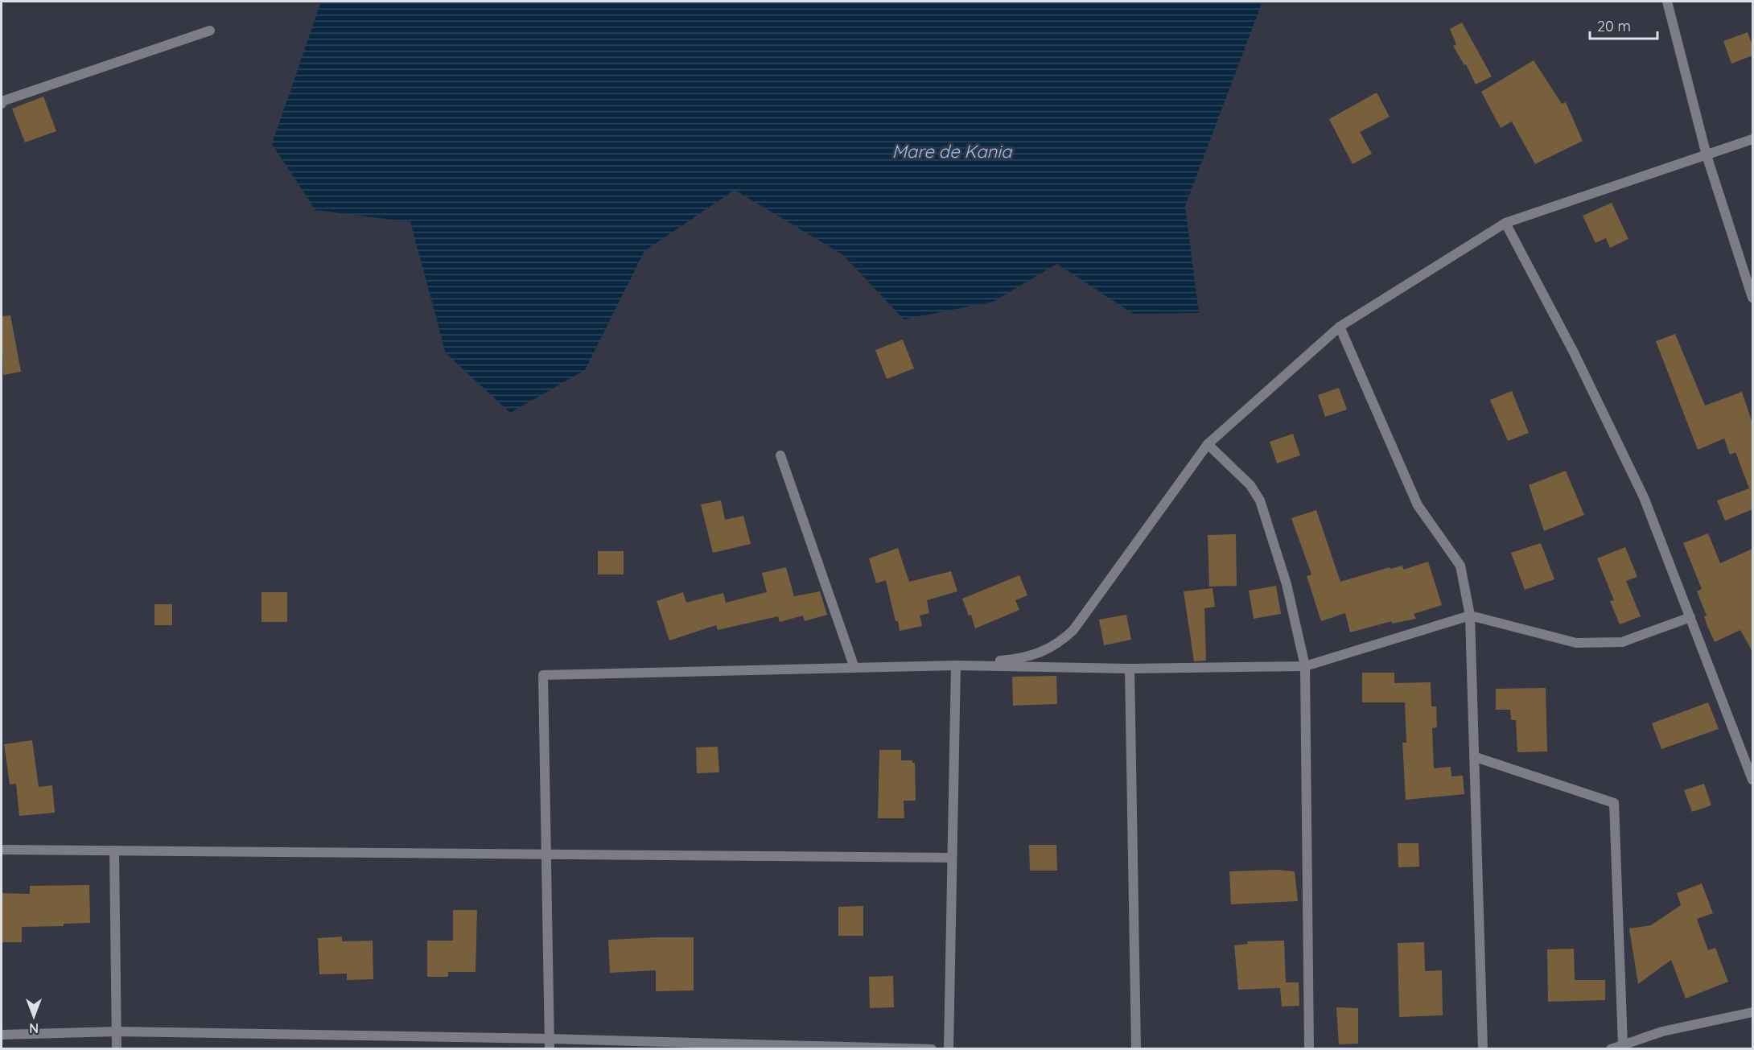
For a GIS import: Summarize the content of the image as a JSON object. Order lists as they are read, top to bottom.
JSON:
{
  "water": ["Mare de Kania"],
  "scale_bar": "20 m",
  "north": "bottom"
}
